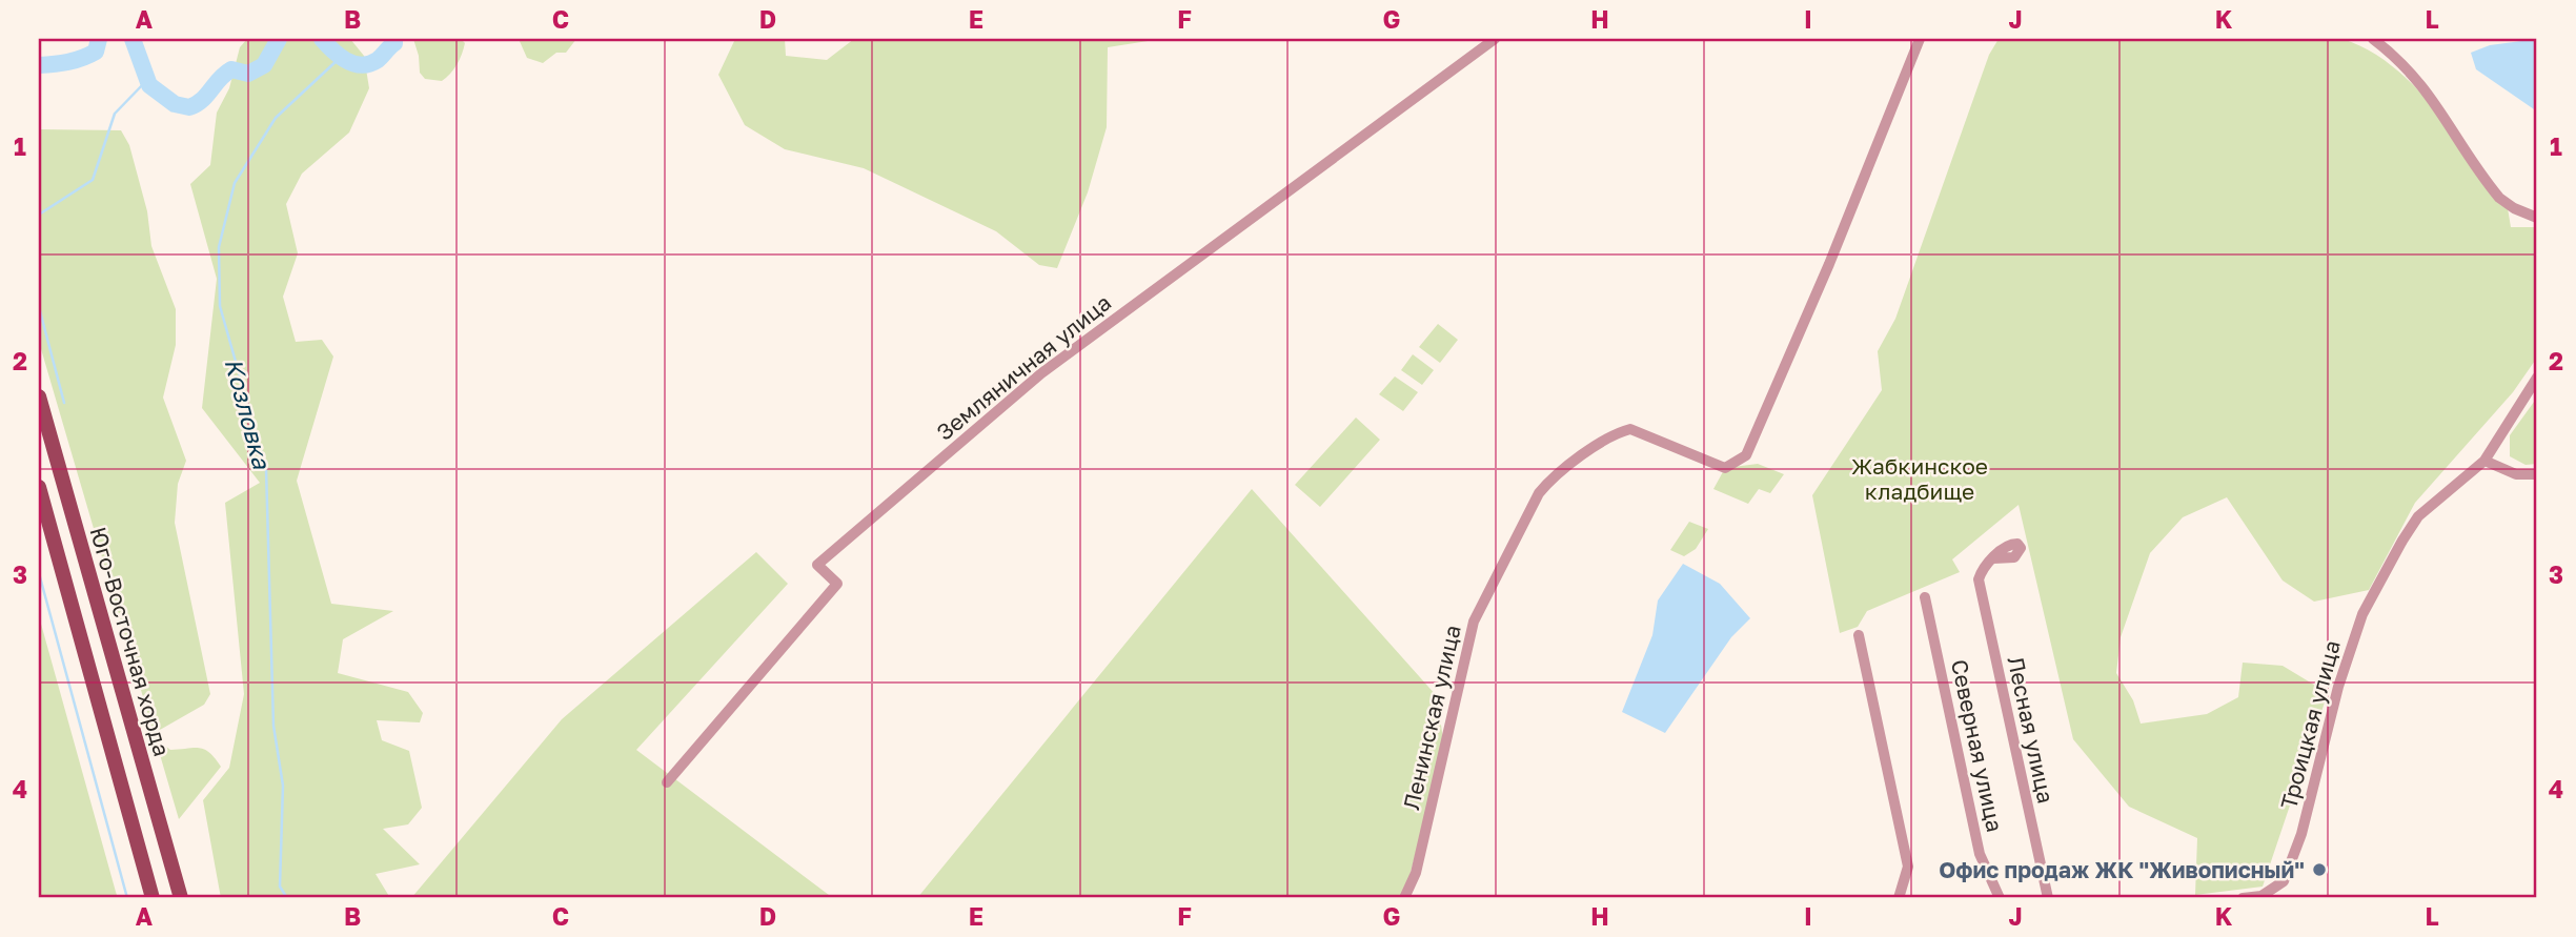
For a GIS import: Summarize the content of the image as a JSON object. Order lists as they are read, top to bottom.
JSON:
{
  "streets": {
    "main road": ["Юго-Восточная хорда"],
    "street": [
      "Земляничная улица",
      "Ленинская улица",
      "Троицкая улица",
      "Лесная улица",
      "Северная улица"
    ]
  },
  "water": ["Козловка"],
  "parks": ["Жабкинское кладбище"],
  "places": ["Офис продаж ЖК \"Живописный\""],
  "grid": {
    "columns": [
      "A",
      "B",
      "C",
      "D",
      "E",
      "F",
      "G",
      "H",
      "I",
      "J",
      "K",
      "L"
    ],
    "rows": [
      "1",
      "2",
      "3",
      "4"
    ]
  }
}
